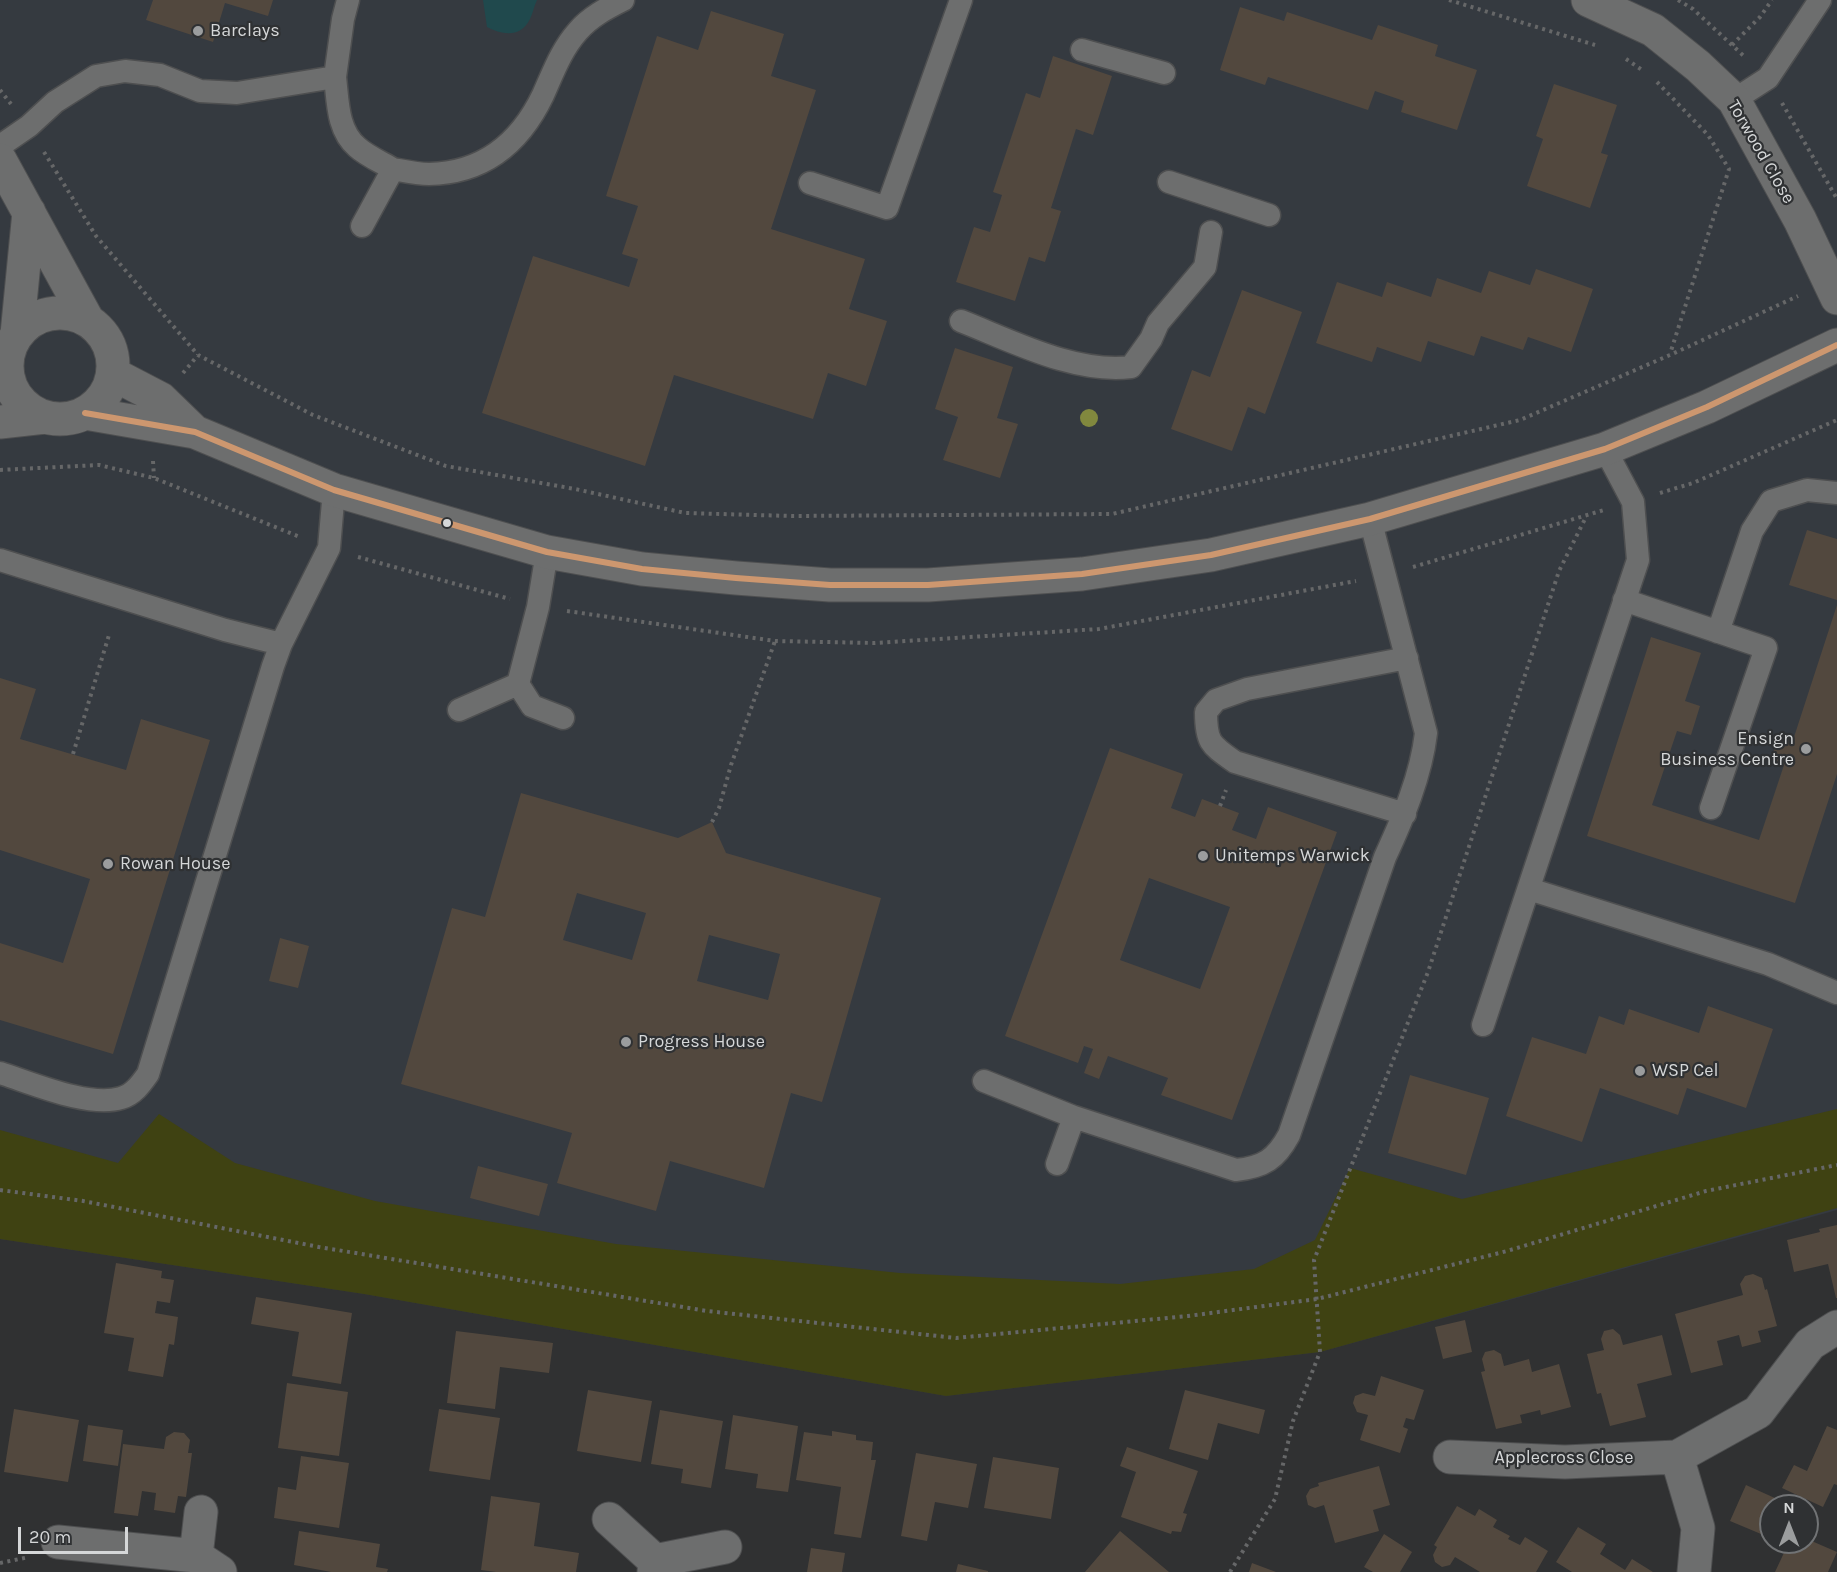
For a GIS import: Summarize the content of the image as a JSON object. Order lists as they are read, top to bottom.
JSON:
{
  "streets": {
    "street": ["Torwood Close", "Applecross Close"]
  },
  "places": [
    "Barclays",
    "Ensign Business Centre",
    "Unitemps Warwick",
    "Rowan House",
    "Progress House",
    "WSP Cel"
  ],
  "scale_bar": "20 m",
  "north": "top"
}
